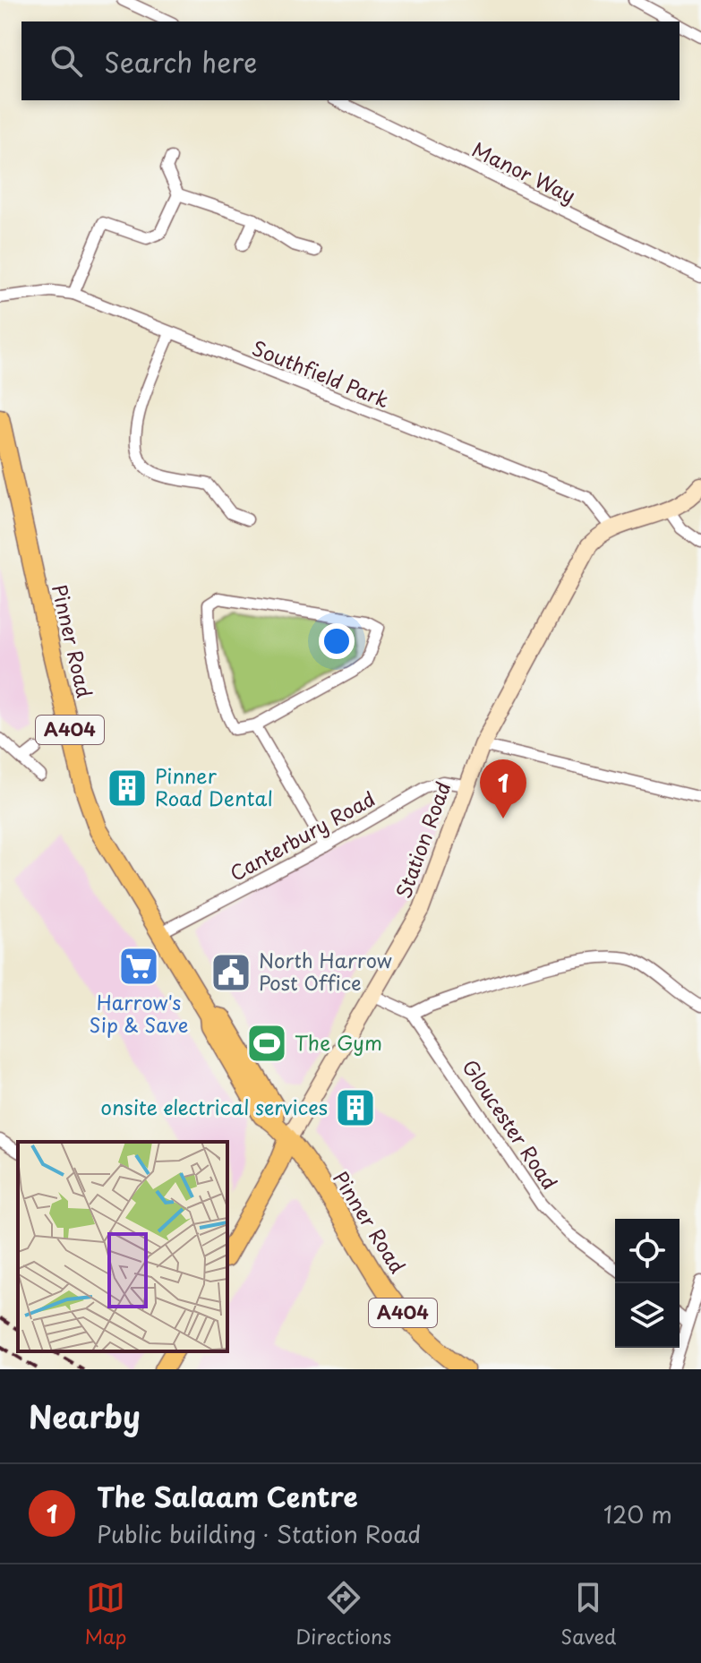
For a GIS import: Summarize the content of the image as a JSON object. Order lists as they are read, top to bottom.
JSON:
{
  "streets": {
    "main road": ["Pinner Road", "A404", "Station Road"],
    "street": [
      "Manor Way",
      "Southfield Park",
      "Canterbury Road",
      "Gloucester Road"
    ]
  },
  "crossings": [
    ["Southfield Park", "Station Road"],
    ["Pinner Road", "Canterbury Road"],
    ["Pinner Road", "Station Road"],
    ["Canterbury Road", "Station Road"]
  ],
  "places": {
    "building": ["Pinner Road Dental", "onsite electrical services"],
    "supermarket": ["Harrow's Sip & Save"],
    "public building": ["North Harrow Post Office"],
    "sports": ["The Gym"]
  },
  "page": {
    "search": "Search here",
    "pins": "1",
    "heading": "Nearby",
    "list": [
      {
        "mark": "1",
        "name": "The Salaam Centre",
        "note": "Public building · Station Road",
        "value": "120 m"
      }
    ],
    "nav": ["Map", "Directions", "Saved"]
  }
}
